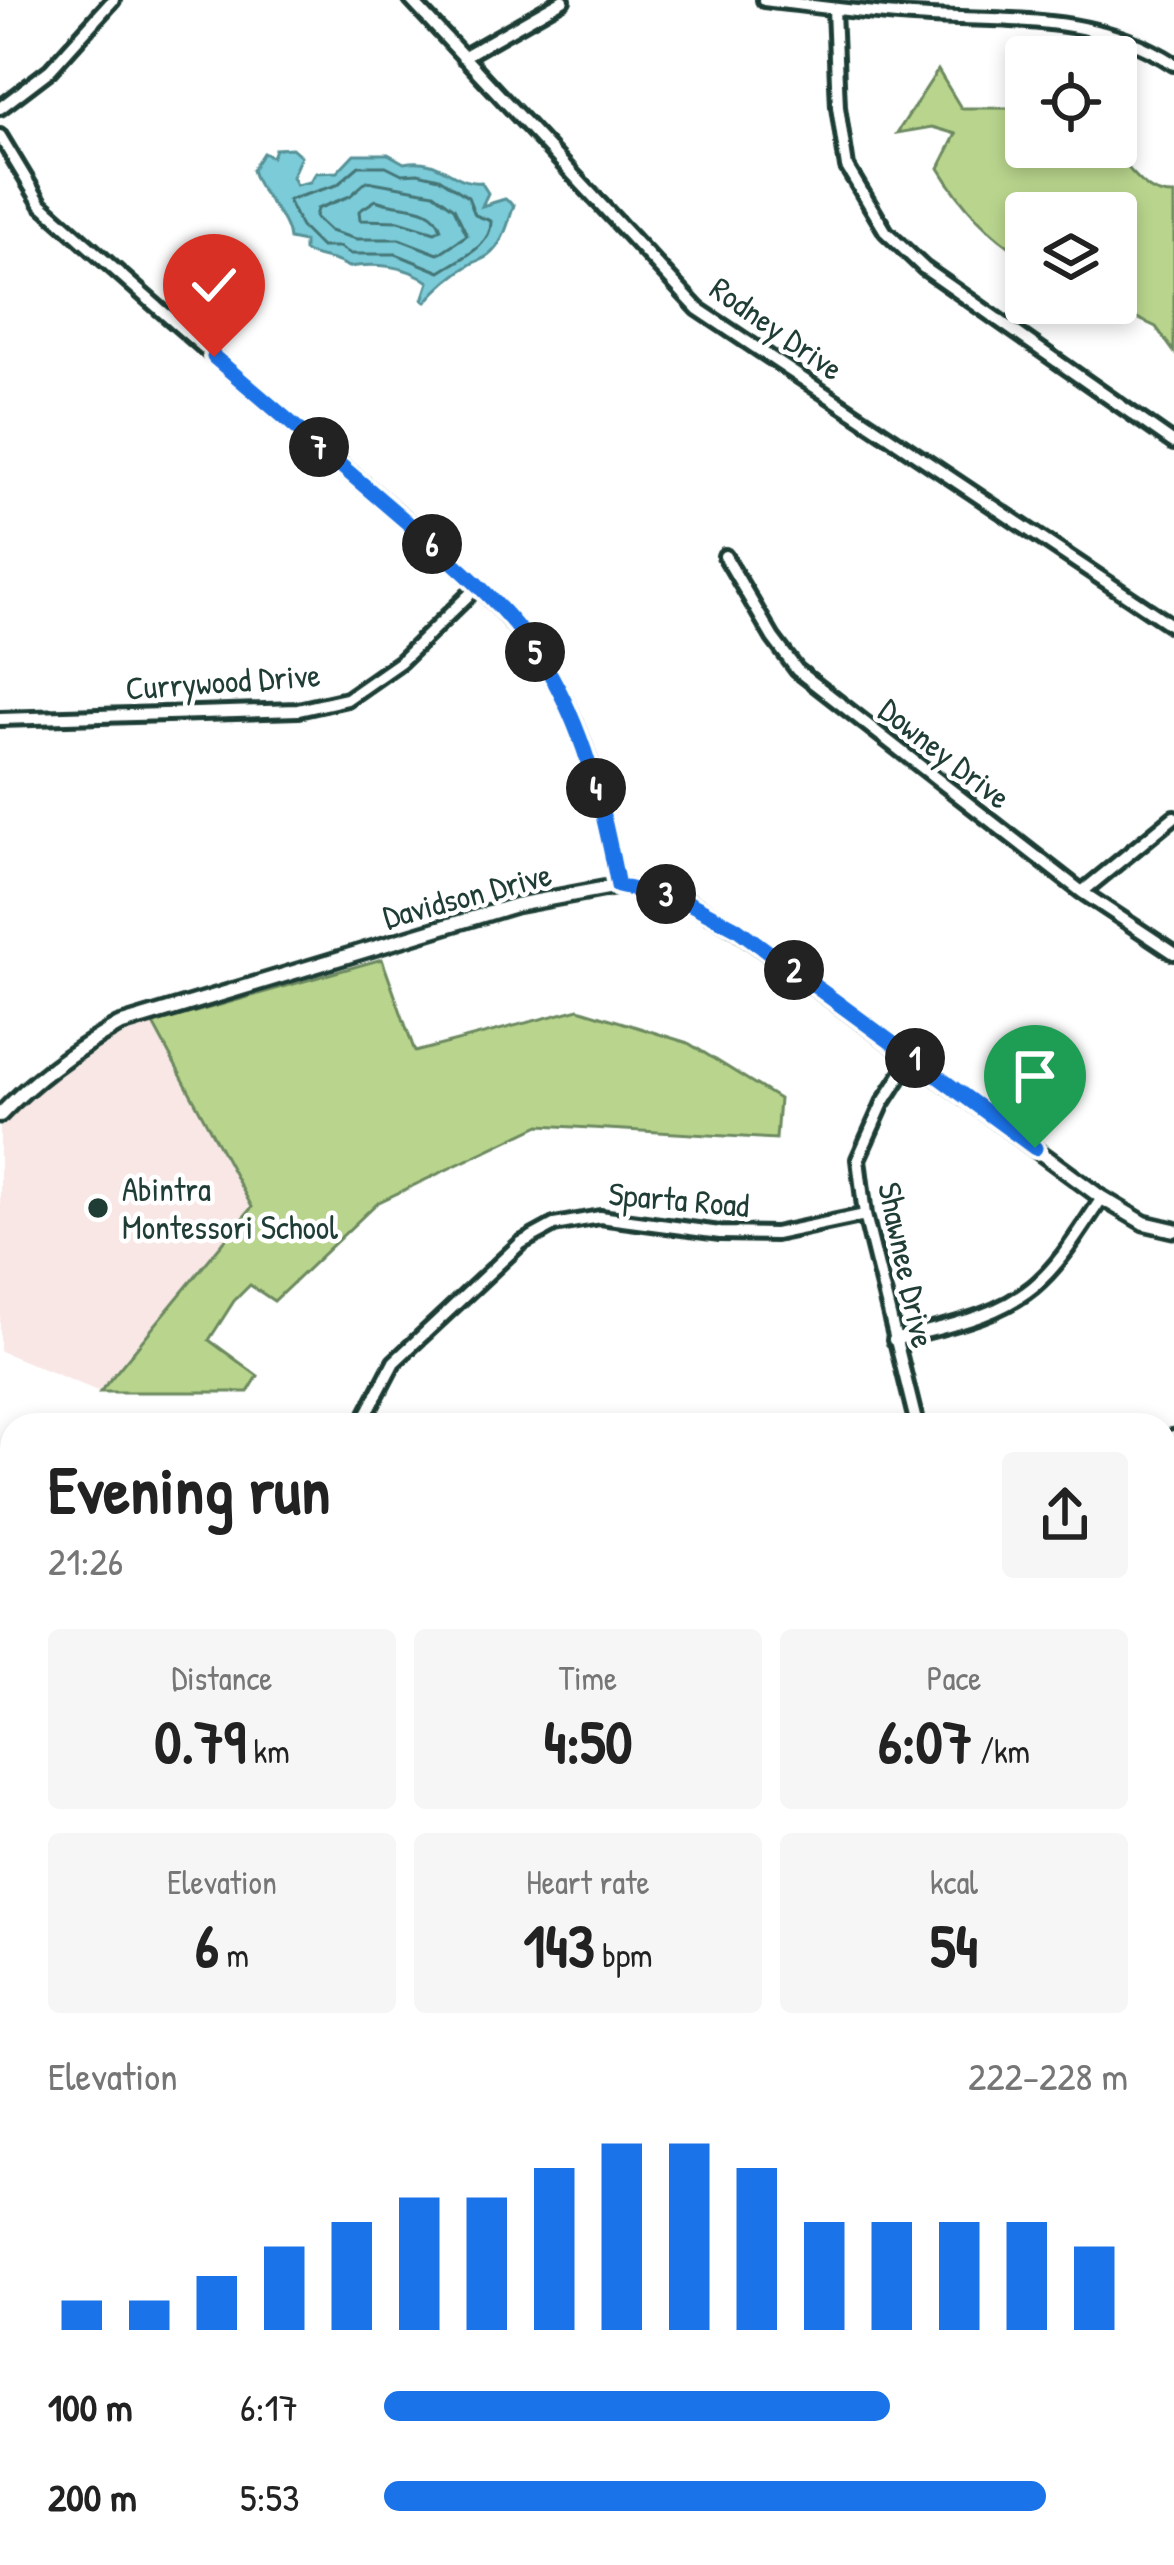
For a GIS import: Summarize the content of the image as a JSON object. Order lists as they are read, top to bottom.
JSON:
{
  "streets": {
    "street": [
      "Rodney Drive",
      "Currywood Drive",
      "Downey Drive",
      "Davidson Drive",
      "Sparta Road",
      "Shawnee Drive"
    ]
  },
  "crossings": [
    ["Davidson Drive", "Shawnee Drive"],
    ["Sparta Road", "Shawnee Drive"]
  ],
  "places": ["Abintra Montessori School"],
  "page": {
    "pins": [
      "7",
      "6",
      "5",
      "4",
      "3",
      "2",
      "1"
    ],
    "heading": ["Evening run", "21:26"],
    "stats": [
      ["Distance", "0.79 km"],
      ["Time", "4:50"],
      ["Pace", "6:07 /km"],
      ["Elevation", "6 m"],
      ["Heart rate", "143 bpm"],
      ["kcal", "54"]
    ],
    "chart": ["Elevation", "222–228 m"],
    "list": [
      {
        "name": "100 m",
        "note": "6:17"
      },
      {
        "name": "200 m",
        "note": "5:53"
      }
    ]
  }
}
